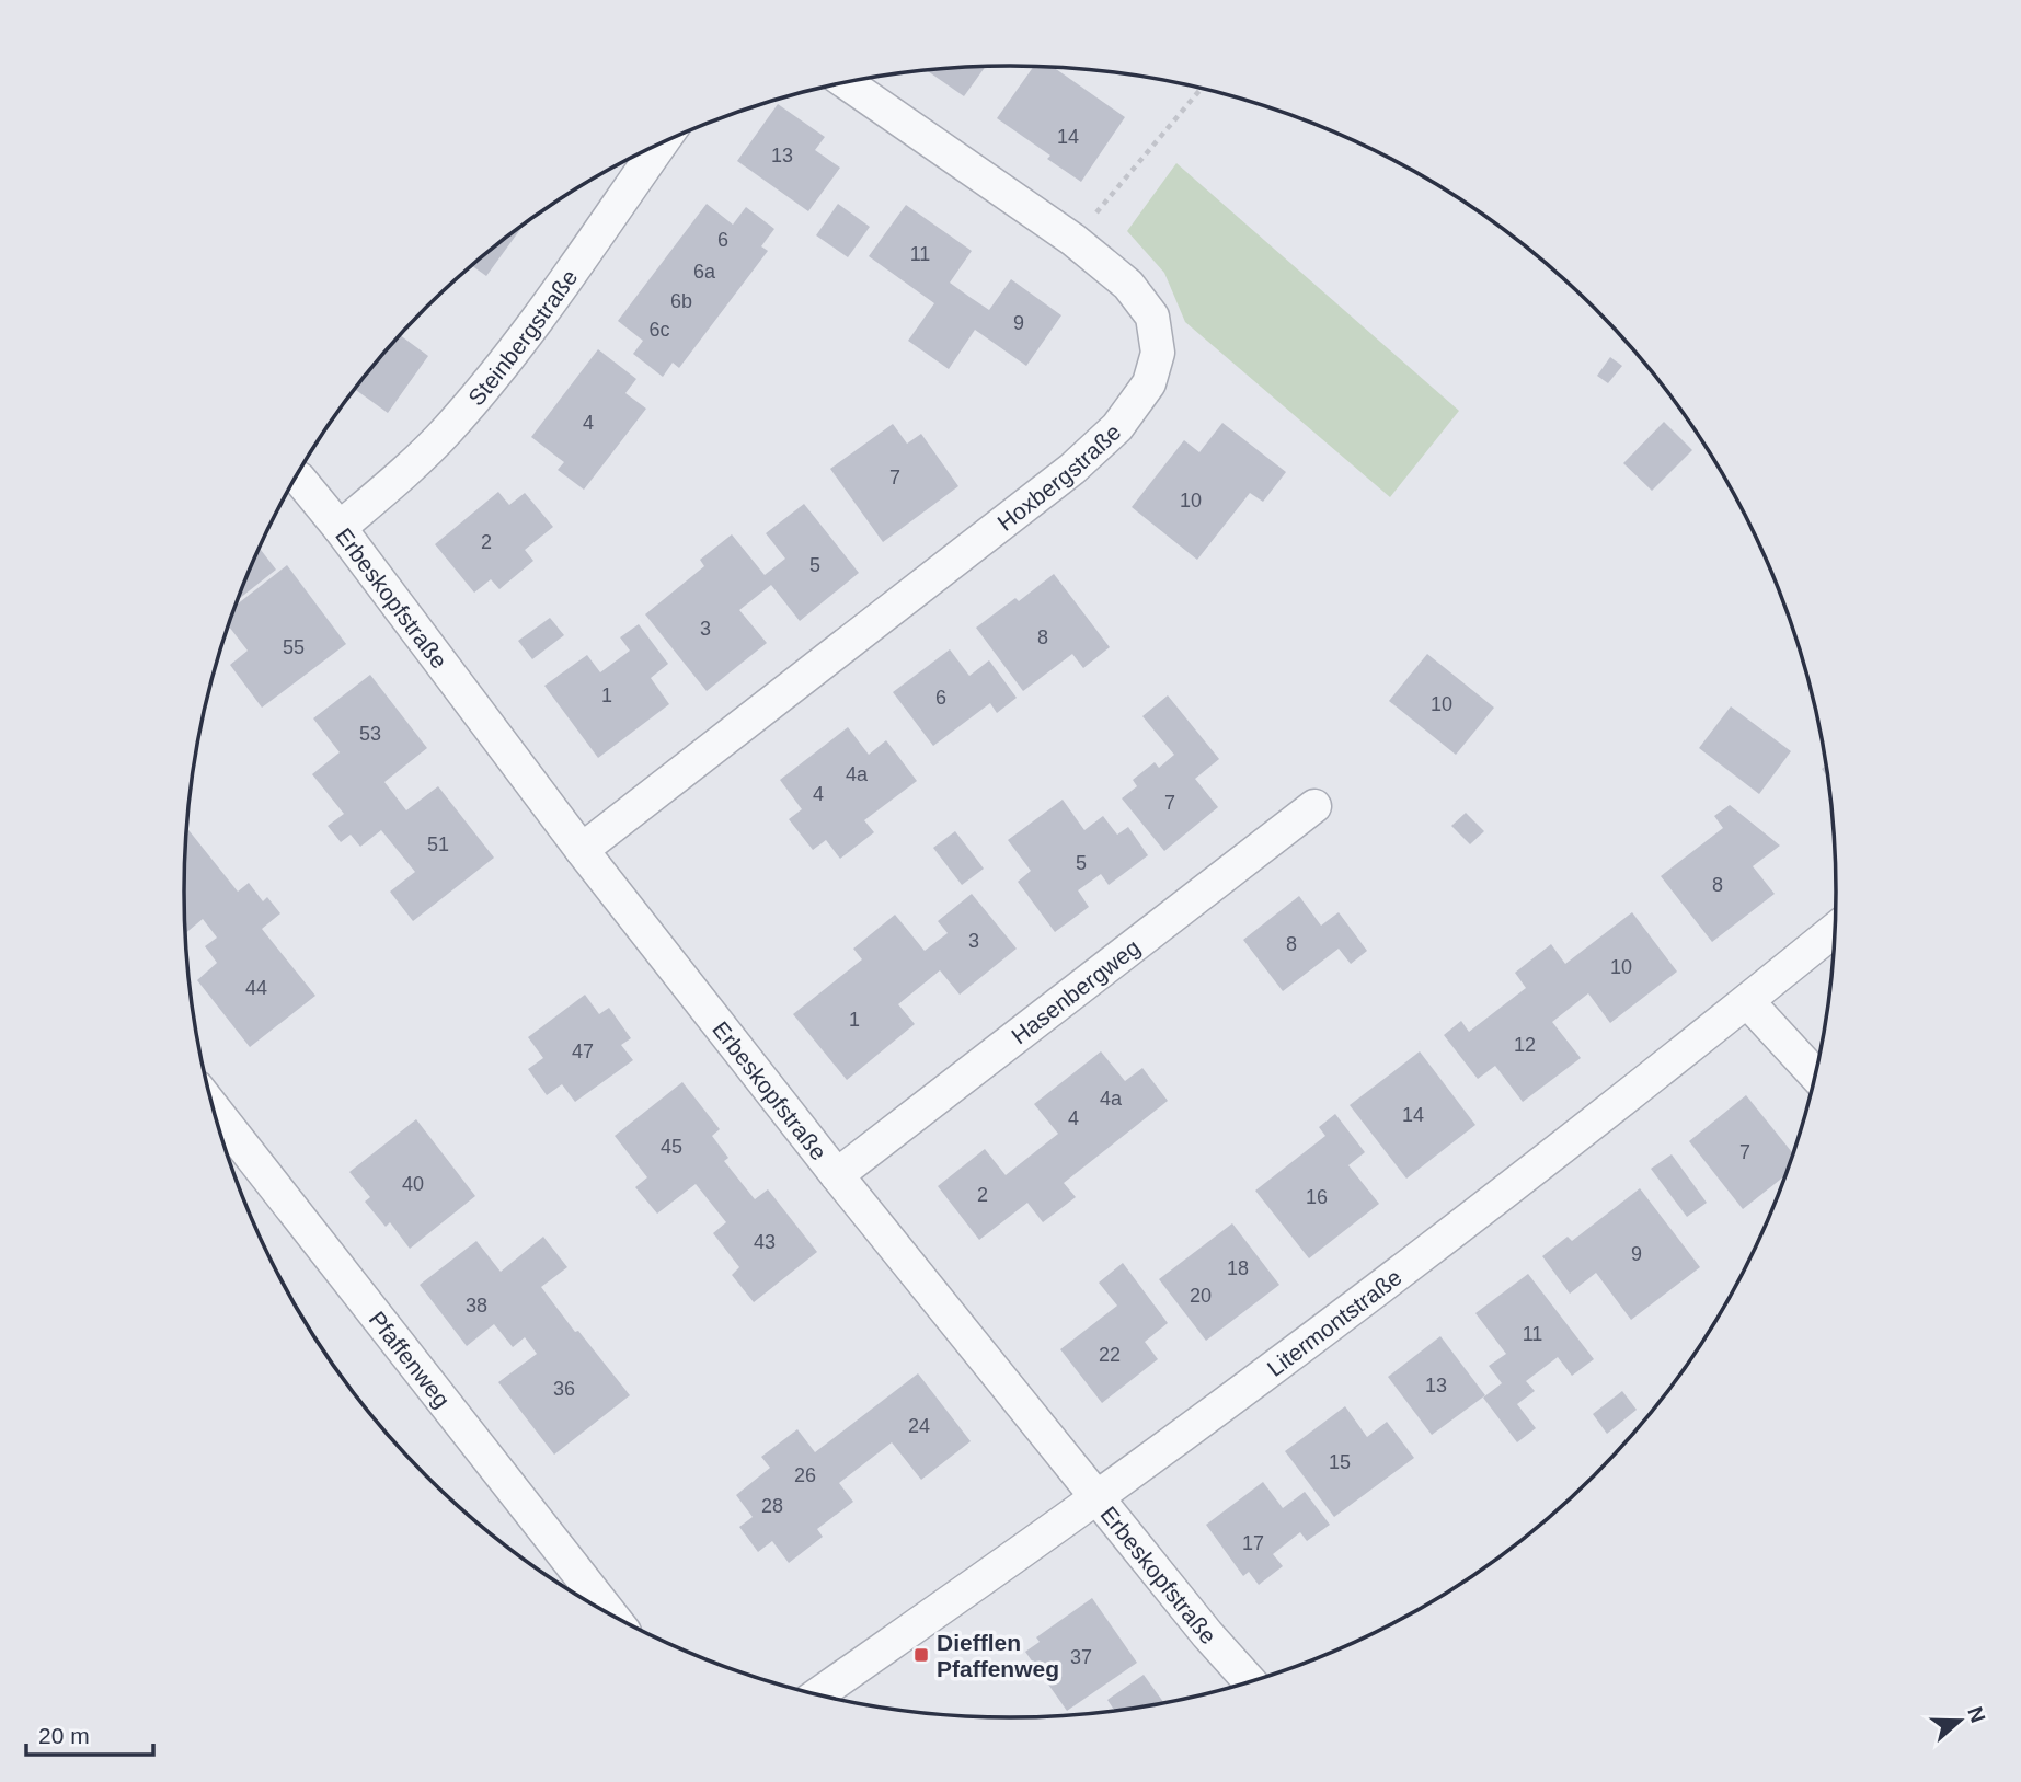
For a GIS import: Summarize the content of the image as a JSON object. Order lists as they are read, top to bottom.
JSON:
{
  "streets": {
    "street": [
      "Steinbergstraße",
      "Hoxbergstraße",
      "Erbeskopfstraße",
      "Hasenbergweg",
      "Litermontstraße",
      "Pfaffenweg"
    ]
  },
  "crossings": [
    ["Steinbergstraße", "Erbeskopfstraße"],
    ["Hoxbergstraße", "Erbeskopfstraße"],
    ["Erbeskopfstraße", "Hasenbergweg"],
    ["Erbeskopfstraße", "Litermontstraße"]
  ],
  "places": {
    "transit": ["Diefflen Pfaffenweg"]
  },
  "house_numbers": [
    "14",
    "13",
    "6",
    "11",
    "6a",
    "6b",
    "9",
    "6c",
    "4",
    "7",
    "10",
    "2",
    "5",
    "3",
    "8",
    "55",
    "1",
    "6",
    "10",
    "53",
    "4a",
    "4",
    "7",
    "51",
    "5",
    "8",
    "3",
    "8",
    "10",
    "44",
    "1",
    "12",
    "47",
    "4a",
    "14",
    "4",
    "45",
    "7",
    "40",
    "2",
    "16",
    "43",
    "9",
    "18",
    "20",
    "38",
    "11",
    "22",
    "13",
    "36",
    "24",
    "15",
    "26",
    "28",
    "17",
    "37"
  ],
  "scale_bar": "20 m",
  "north": "right"
}
